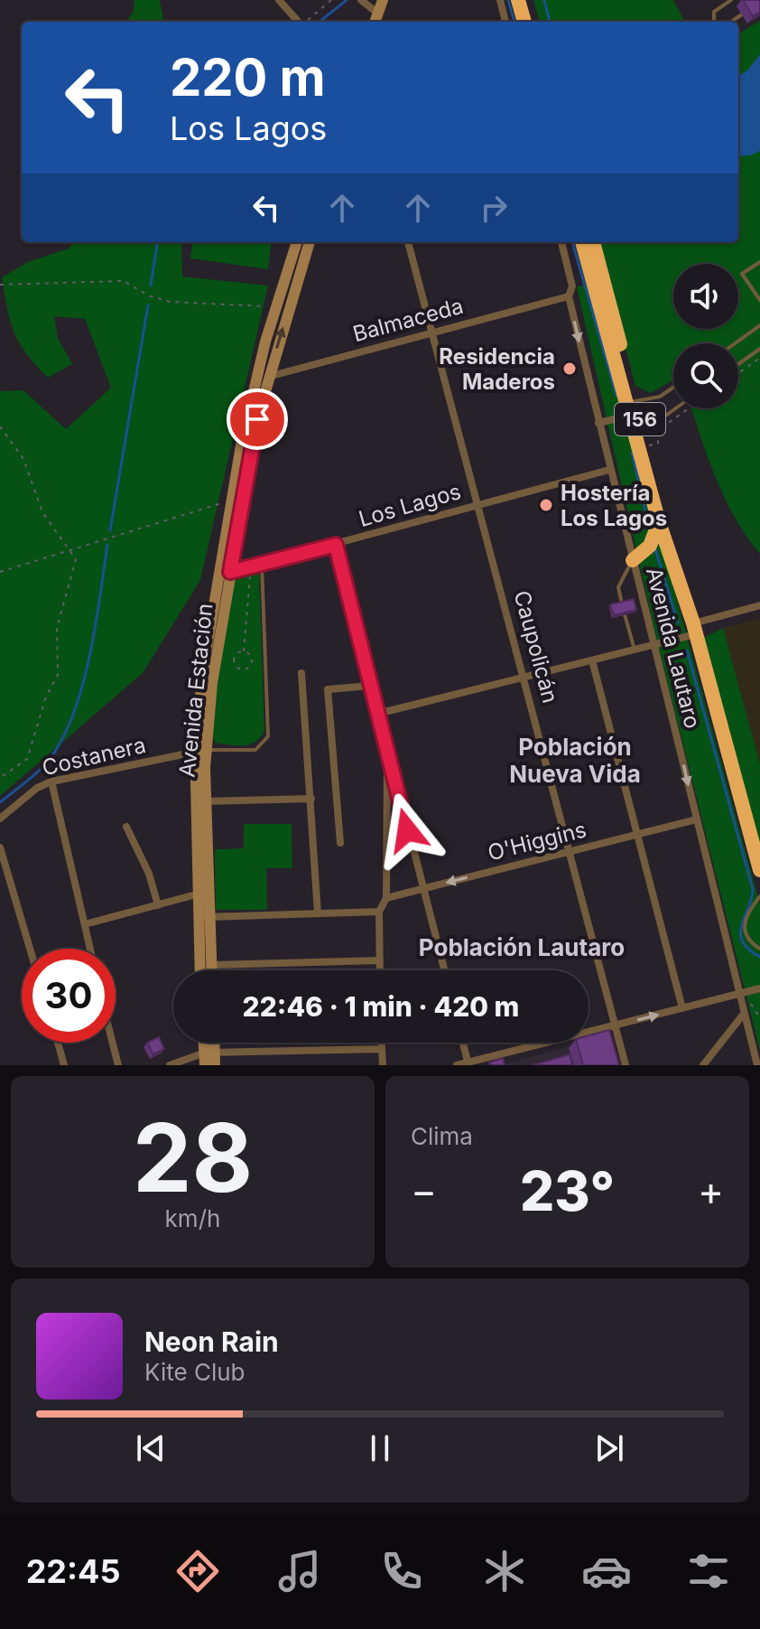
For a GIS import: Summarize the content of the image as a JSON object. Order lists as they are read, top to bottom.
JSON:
{
  "streets": {
    "highway": ["156"],
    "street": [
      "Balmaceda",
      "Los Lagos",
      "Caupolicán",
      "Avenida Lautaro",
      "Avenida Estación",
      "Costanera",
      "O'Higgins"
    ]
  },
  "crossings": [
    ["Balmaceda", "Caupolicán"],
    ["Balmaceda", "Avenida Lautaro"],
    ["Balmaceda", "Avenida Estación"],
    ["Los Lagos", "Caupolicán"],
    ["Los Lagos", "Avenida Lautaro"],
    ["Los Lagos", "Avenida Estación"],
    ["Caupolicán", "O'Higgins"],
    ["Avenida Lautaro", "O'Higgins"],
    ["Avenida Estación", "Costanera"]
  ],
  "one_way": ["O'Higgins"],
  "districts": ["Población Nueva Vida", "Población Lautaro"],
  "places": ["Residencia Maderos", "Hostería Los Lagos"],
  "page": {
    "turn": ["220 m", "Los Lagos"],
    "limit": "30",
    "trip": "22:46 · 1 min · 420 m",
    "tile": [
      ["28", "km/h"],
      "Clima"
    ],
    "heat": ["−", "23°", "+"],
    "song": ["Neon Rain", "Kite Club"],
    "tabs": "22:45"
  }
}
